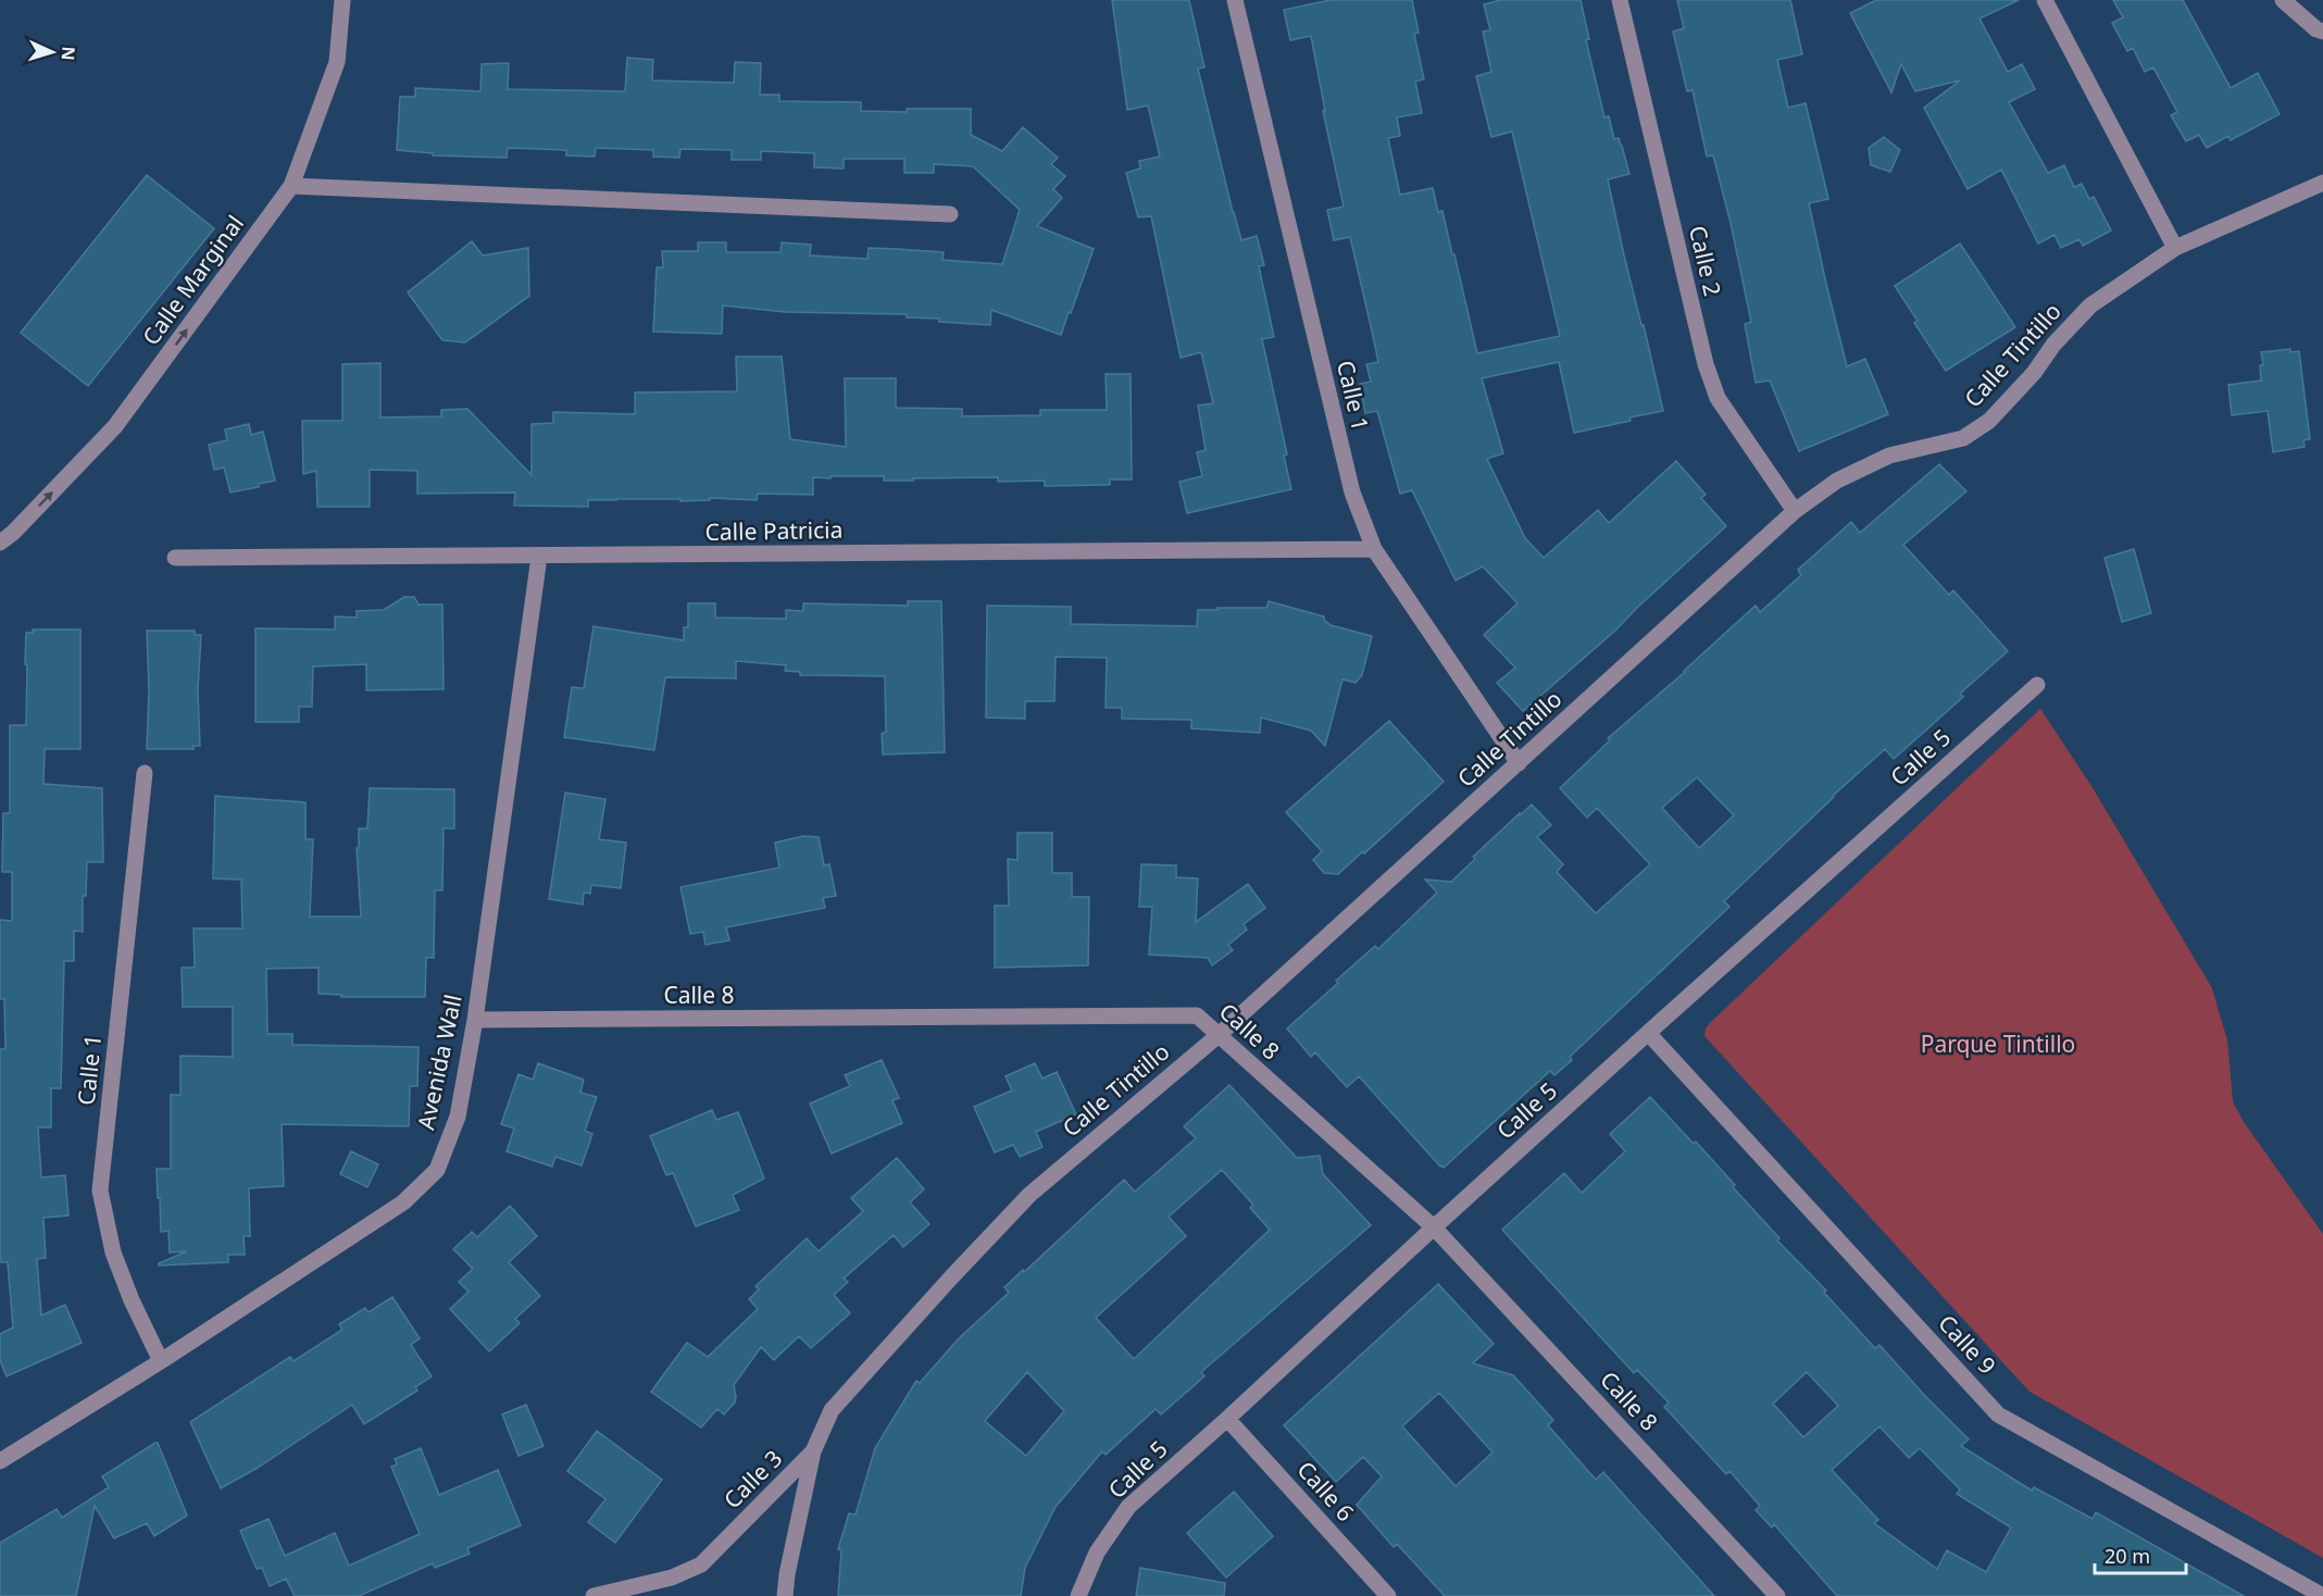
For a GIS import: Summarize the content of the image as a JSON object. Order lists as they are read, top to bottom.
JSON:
{
  "streets": {
    "street": [
      "Calle 2",
      "Calle Marginal",
      "Calle Tintillo",
      "Calle 1",
      "Calle Patricia",
      "Calle 5",
      "Calle 8",
      "Avenida Wall",
      "Calle 9",
      "Calle 3",
      "Calle 6"
    ]
  },
  "crossings": [
    ["Calle 2", "Calle Tintillo"],
    ["Calle Tintillo", "Calle 1"],
    ["Calle Tintillo", "Calle 8"],
    ["Calle Tintillo", "Calle 3"],
    ["Calle 1", "Calle Patricia"],
    ["Calle 1", "Avenida Wall"],
    ["Calle Patricia", "Avenida Wall"],
    ["Calle 5", "Calle 8"],
    ["Calle 5", "Calle 9"],
    ["Calle 5", "Calle 6"],
    ["Calle 8", "Avenida Wall"]
  ],
  "one_way": ["Calle Marginal"],
  "parks": ["Parque Tintillo"],
  "scale_bar": "20 m",
  "north": "right"
}
